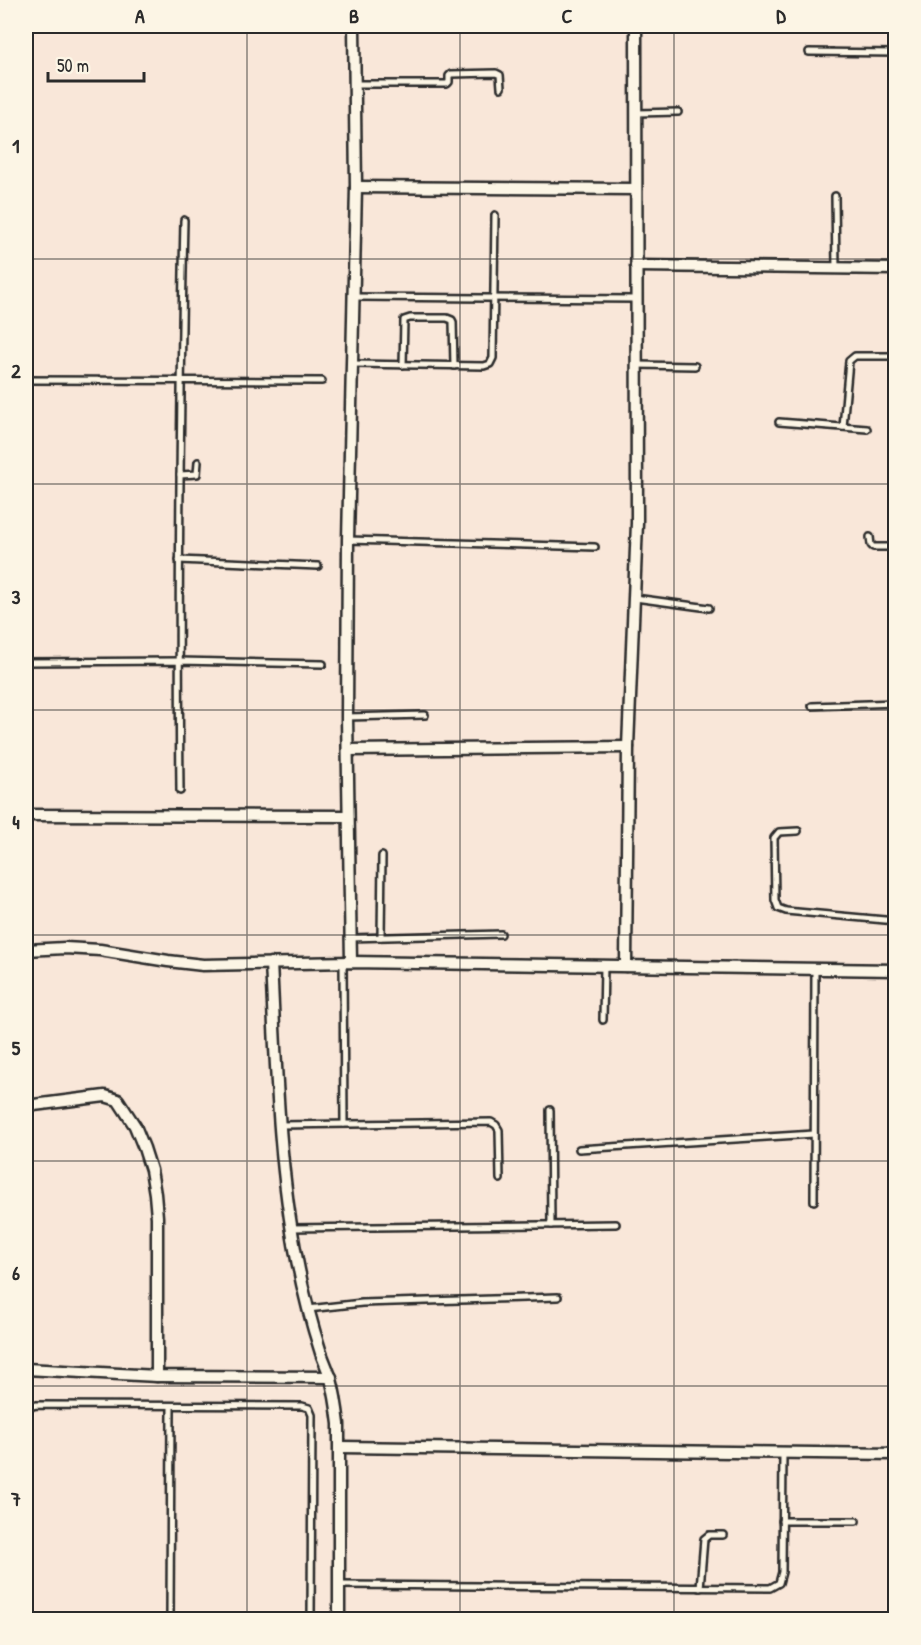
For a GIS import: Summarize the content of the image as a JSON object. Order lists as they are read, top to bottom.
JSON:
{
  "scale_bar": "50 m",
  "grid": {
    "columns": [
      "A",
      "B",
      "C",
      "D"
    ],
    "rows": [
      "1",
      "2",
      "3",
      "4",
      "5",
      "6",
      "7"
    ]
  }
}
